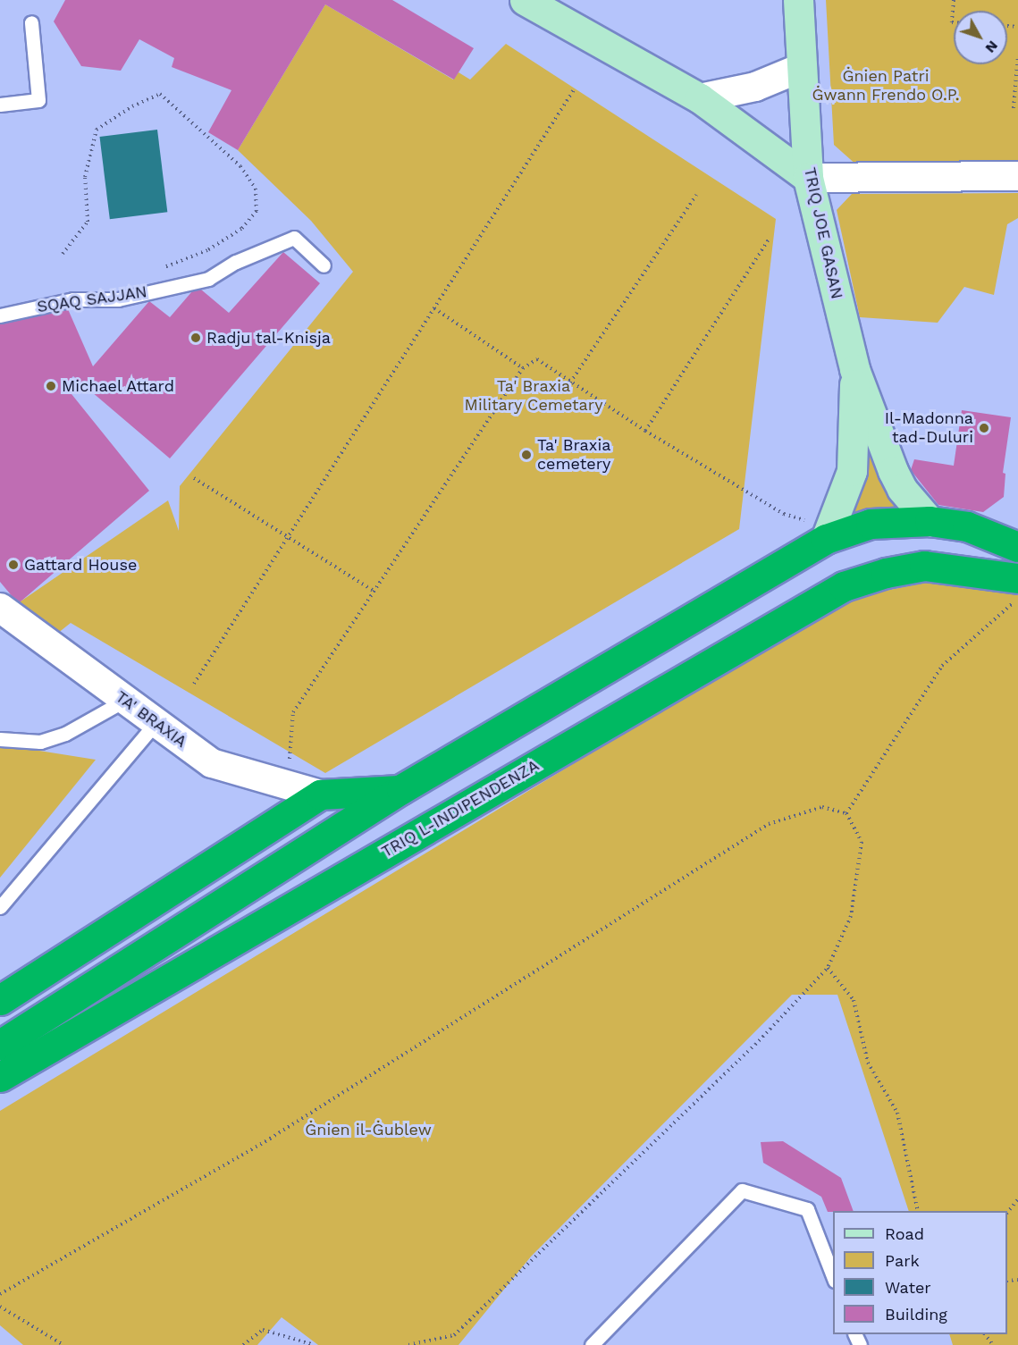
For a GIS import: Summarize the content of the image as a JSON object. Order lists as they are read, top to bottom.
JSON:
{
  "streets": {
    "highway": ["TRIQ L-INDIPENDENZA"],
    "street": ["TRIQ JOE GASAN", "TA' BRAXIA"],
    "lane": ["SQAQ SAJJAN"]
  },
  "parks": ["Ġnien Patri Ġwann Frendo O.P.", "Ta' Braxia Military Cemetary", "Ġnien il-Ġublew"],
  "places": [
    "Radju tal-Knisja",
    "Michael Attard",
    "Il-Madonna tad-Duluri",
    "Ta' Braxia cemetery",
    "Gattard House"
  ],
  "legend": [
    "Road",
    "Park",
    "Water",
    "Building"
  ],
  "north": "bottom right"
}
